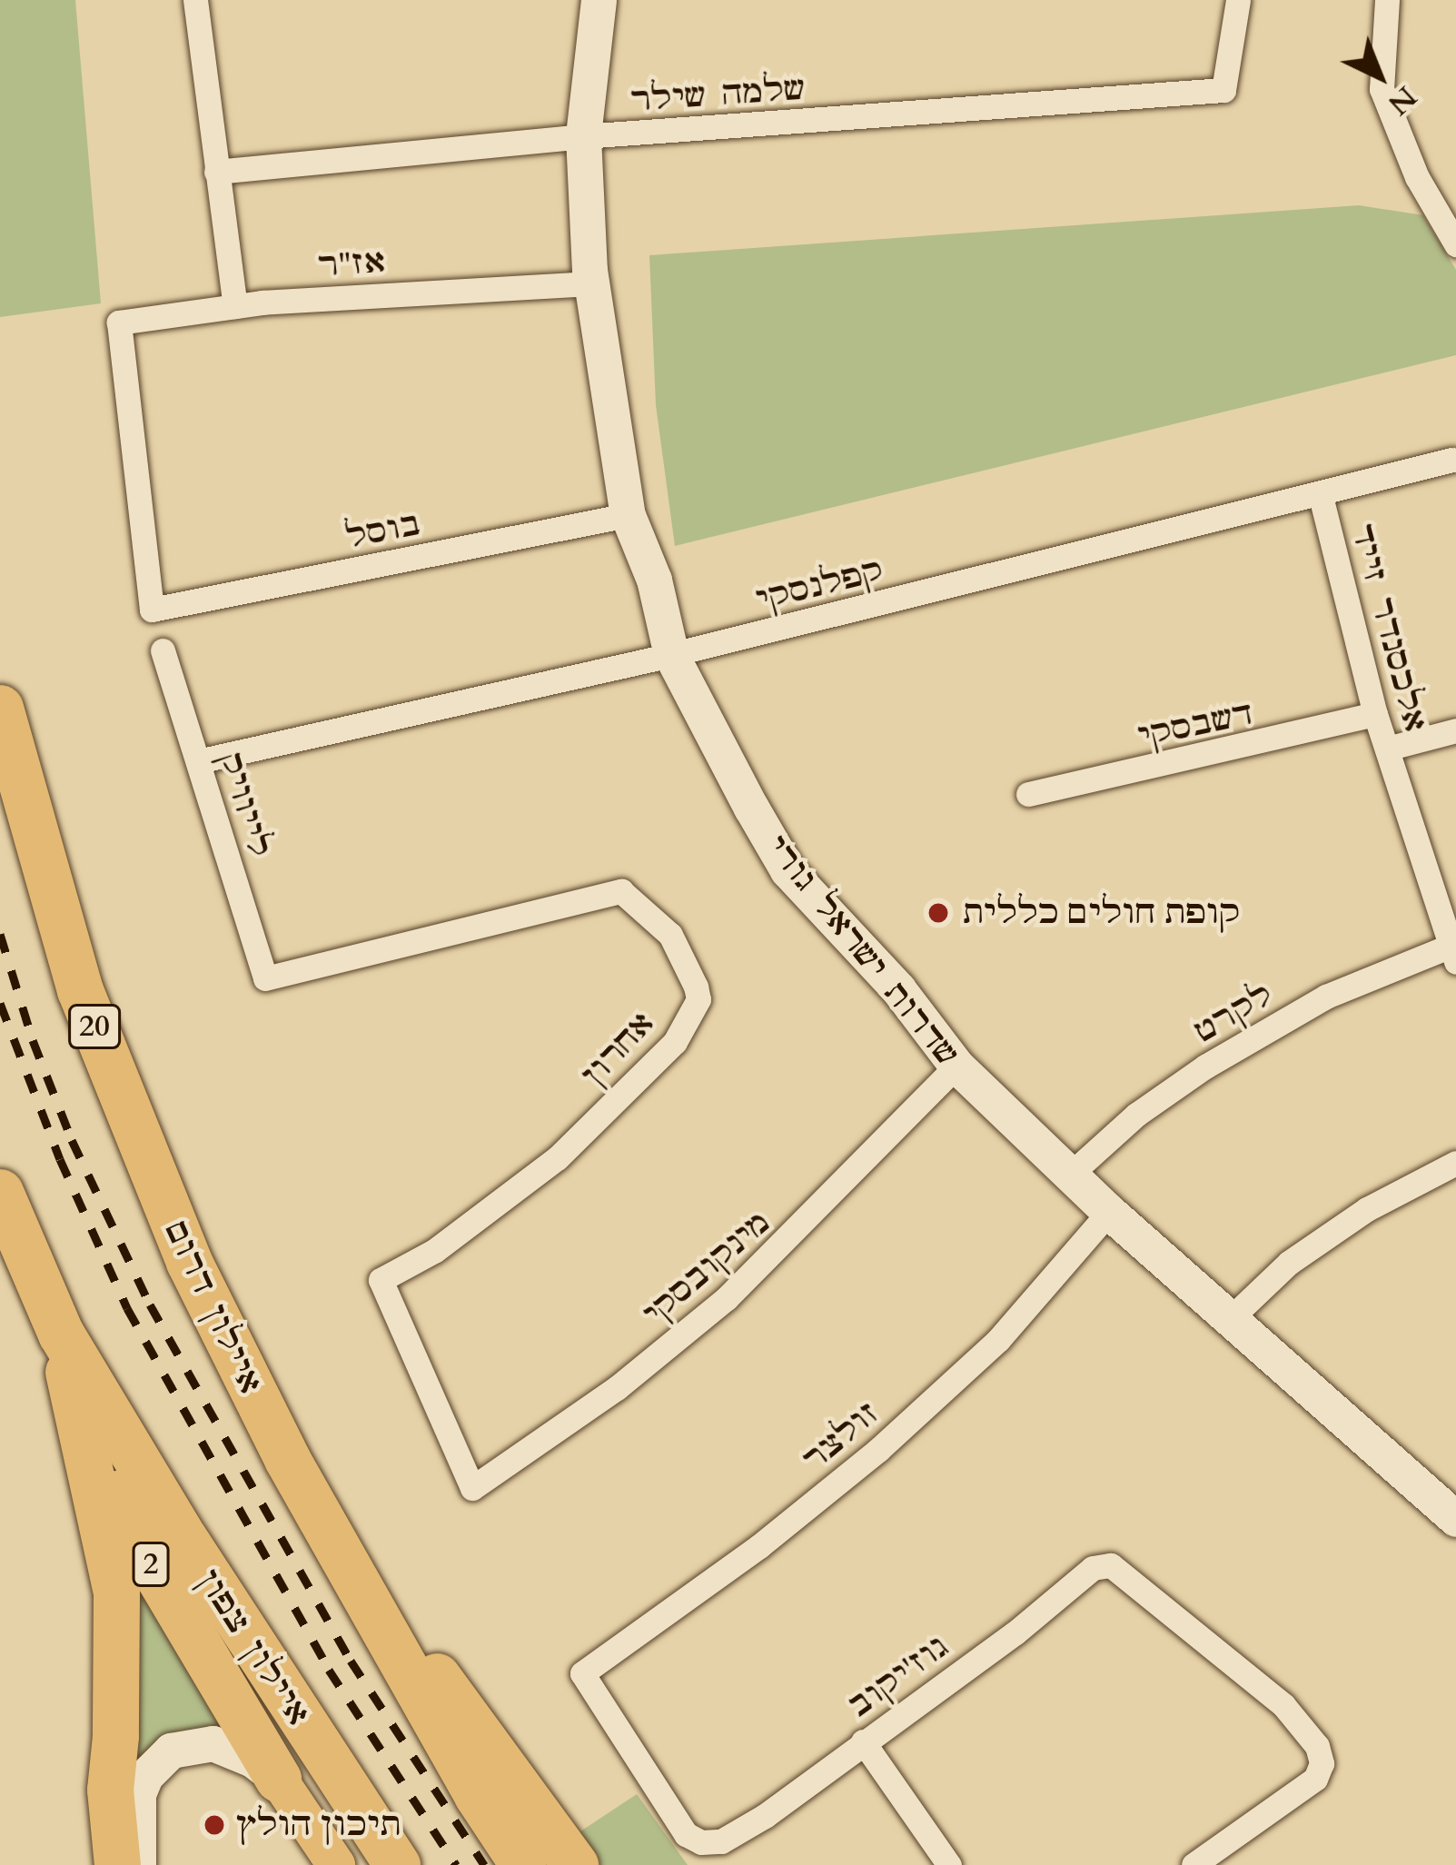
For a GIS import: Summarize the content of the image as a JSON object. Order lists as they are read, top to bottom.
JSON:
{
  "streets": {
    "highway": [
      "20",
      "איילון דרום",
      "2",
      "איילון צפון"
    ],
    "street": [
      "שלמה שילר",
      "אז\"ר",
      "בוסל",
      "קפלנסקי",
      "אלכסנדר זייד",
      "דשבסקי",
      "לייוויק",
      "שדרות ישראל גורי",
      "לקרט",
      "אחרון",
      "מינקובסקי",
      "זולצר",
      "גוז'יקוב"
    ]
  },
  "crossings": [
    ["שלמה שילר", "שדרות ישראל גורי"],
    ["אז\"ר", "בוסל"],
    ["אז\"ר", "שדרות ישראל גורי"],
    ["בוסל", "שדרות ישראל גורי"],
    ["קפלנסקי", "אלכסנדר זייד"],
    ["קפלנסקי", "לייוויק"],
    ["קפלנסקי", "שדרות ישראל גורי"],
    ["אלכסנדר זייד", "דשבסקי"],
    ["אלכסנדר זייד", "לקרט"],
    ["לייוויק", "אחרון"],
    ["שדרות ישראל גורי", "לקרט"],
    ["שדרות ישראל גורי", "מינקובסקי"],
    ["שדרות ישראל גורי", "זולצר"],
    ["אחרון", "מינקובסקי"],
    ["זולצר", "גוז'יקוב"],
    ["2", "איילון צפון"]
  ],
  "places": ["קופת חולים כללית", "תיכון הולץ"],
  "north": "bottom right"
}
